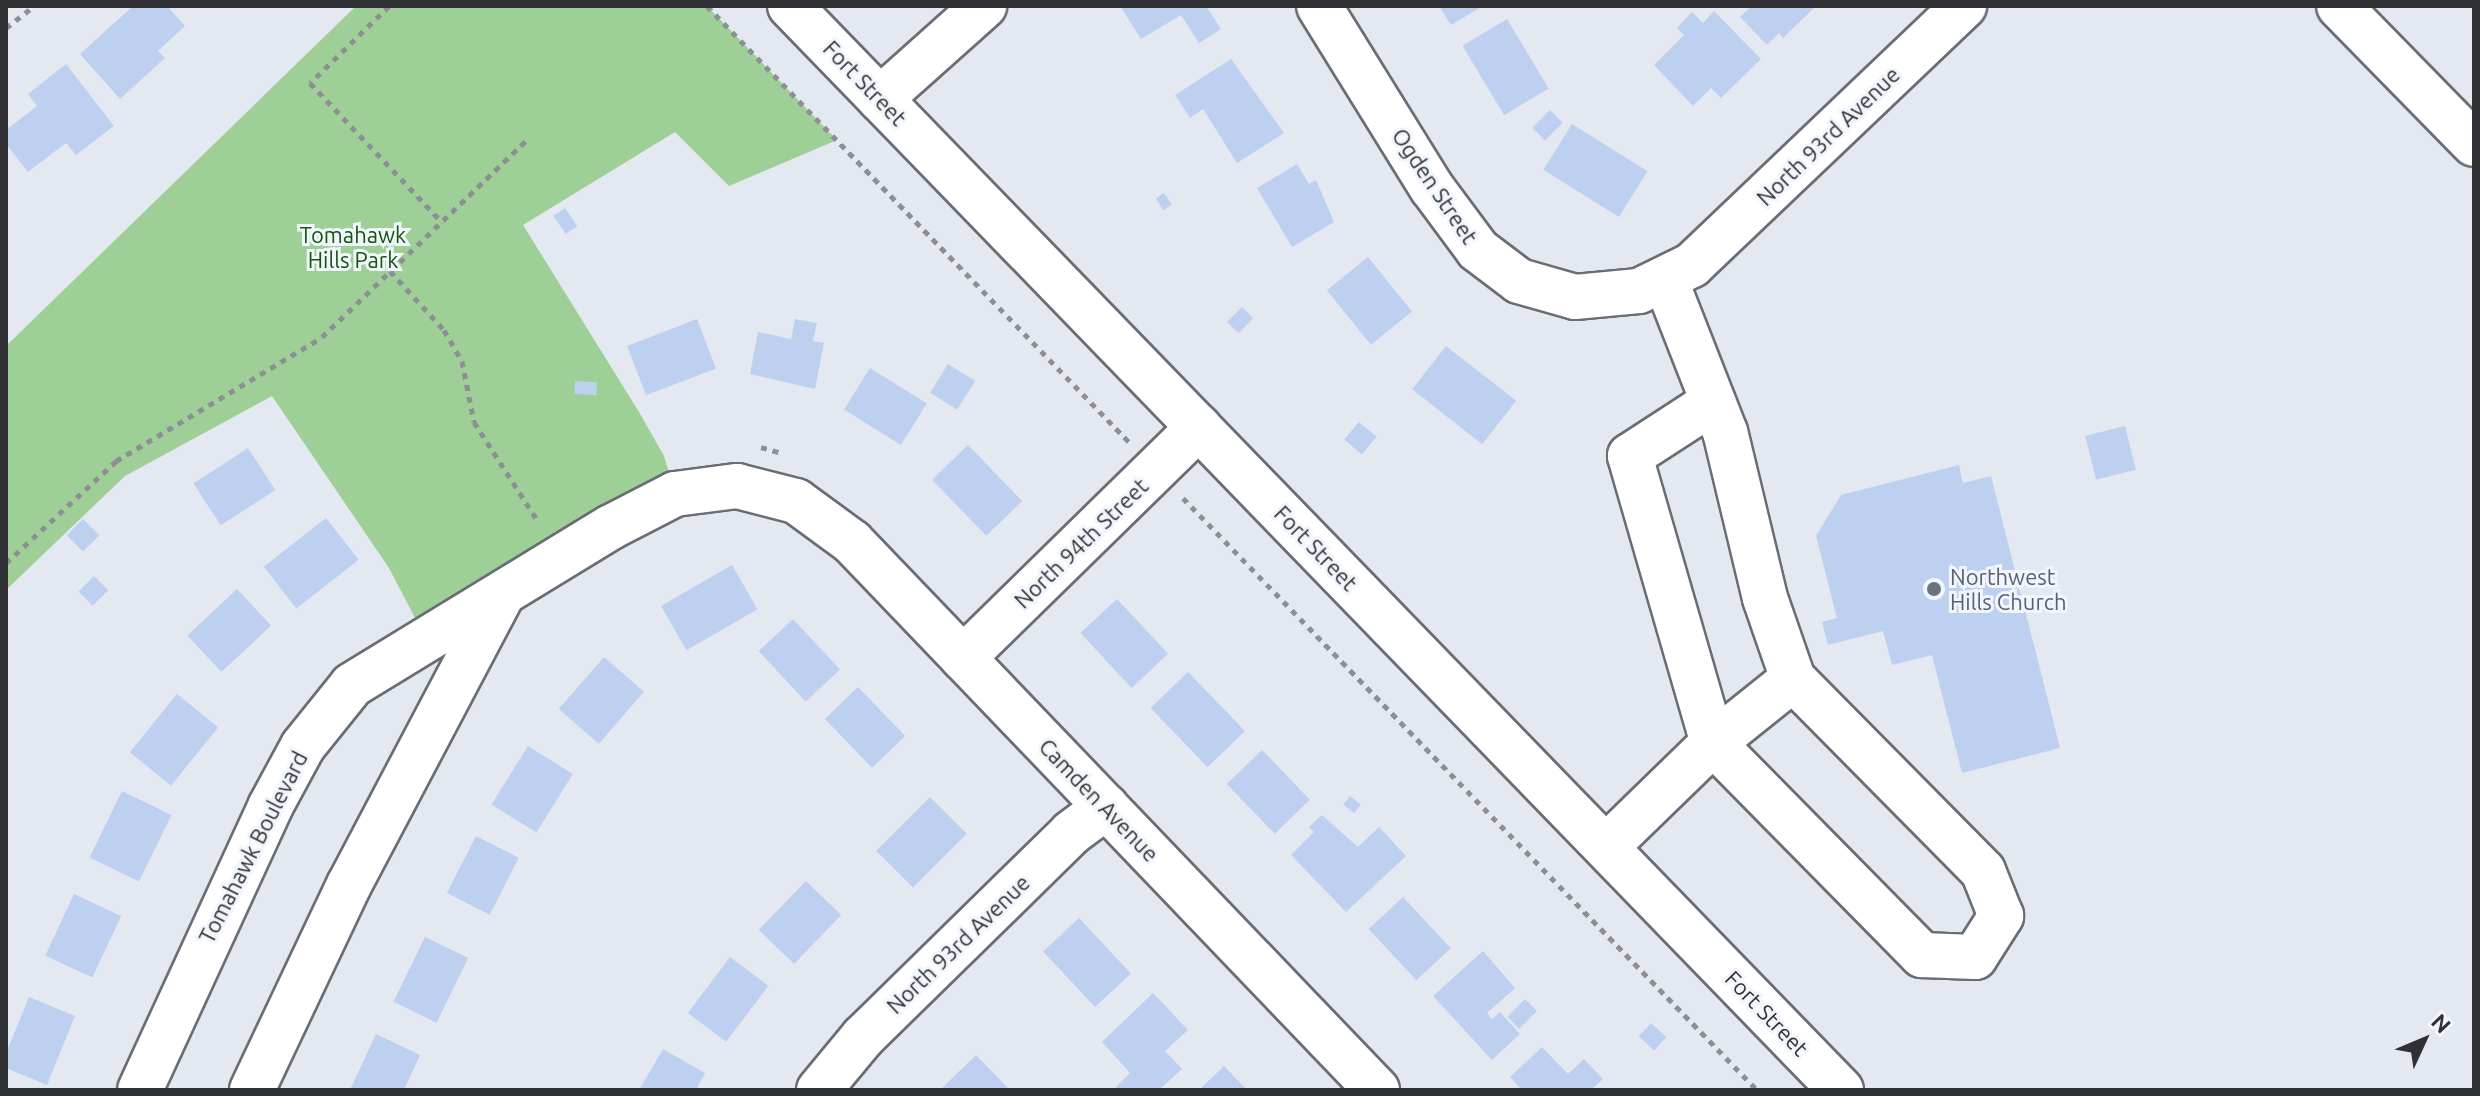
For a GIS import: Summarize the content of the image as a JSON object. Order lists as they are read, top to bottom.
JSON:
{
  "streets": {
    "street": [
      "Fort Street",
      "North 93rd Avenue",
      "Ogden Street",
      "North 94th Street",
      "Camden Avenue",
      "Tomahawk Boulevard"
    ]
  },
  "crossings": [
    ["Fort Street", "North 94th Street"],
    ["North 93rd Avenue", "Ogden Street"],
    ["North 93rd Avenue", "Camden Avenue"],
    ["North 94th Street", "Camden Avenue"],
    ["Camden Avenue", "Tomahawk Boulevard"]
  ],
  "parks": ["Tomahawk Hills Park"],
  "places": ["Northwest Hills Church"],
  "north": "top right"
}
